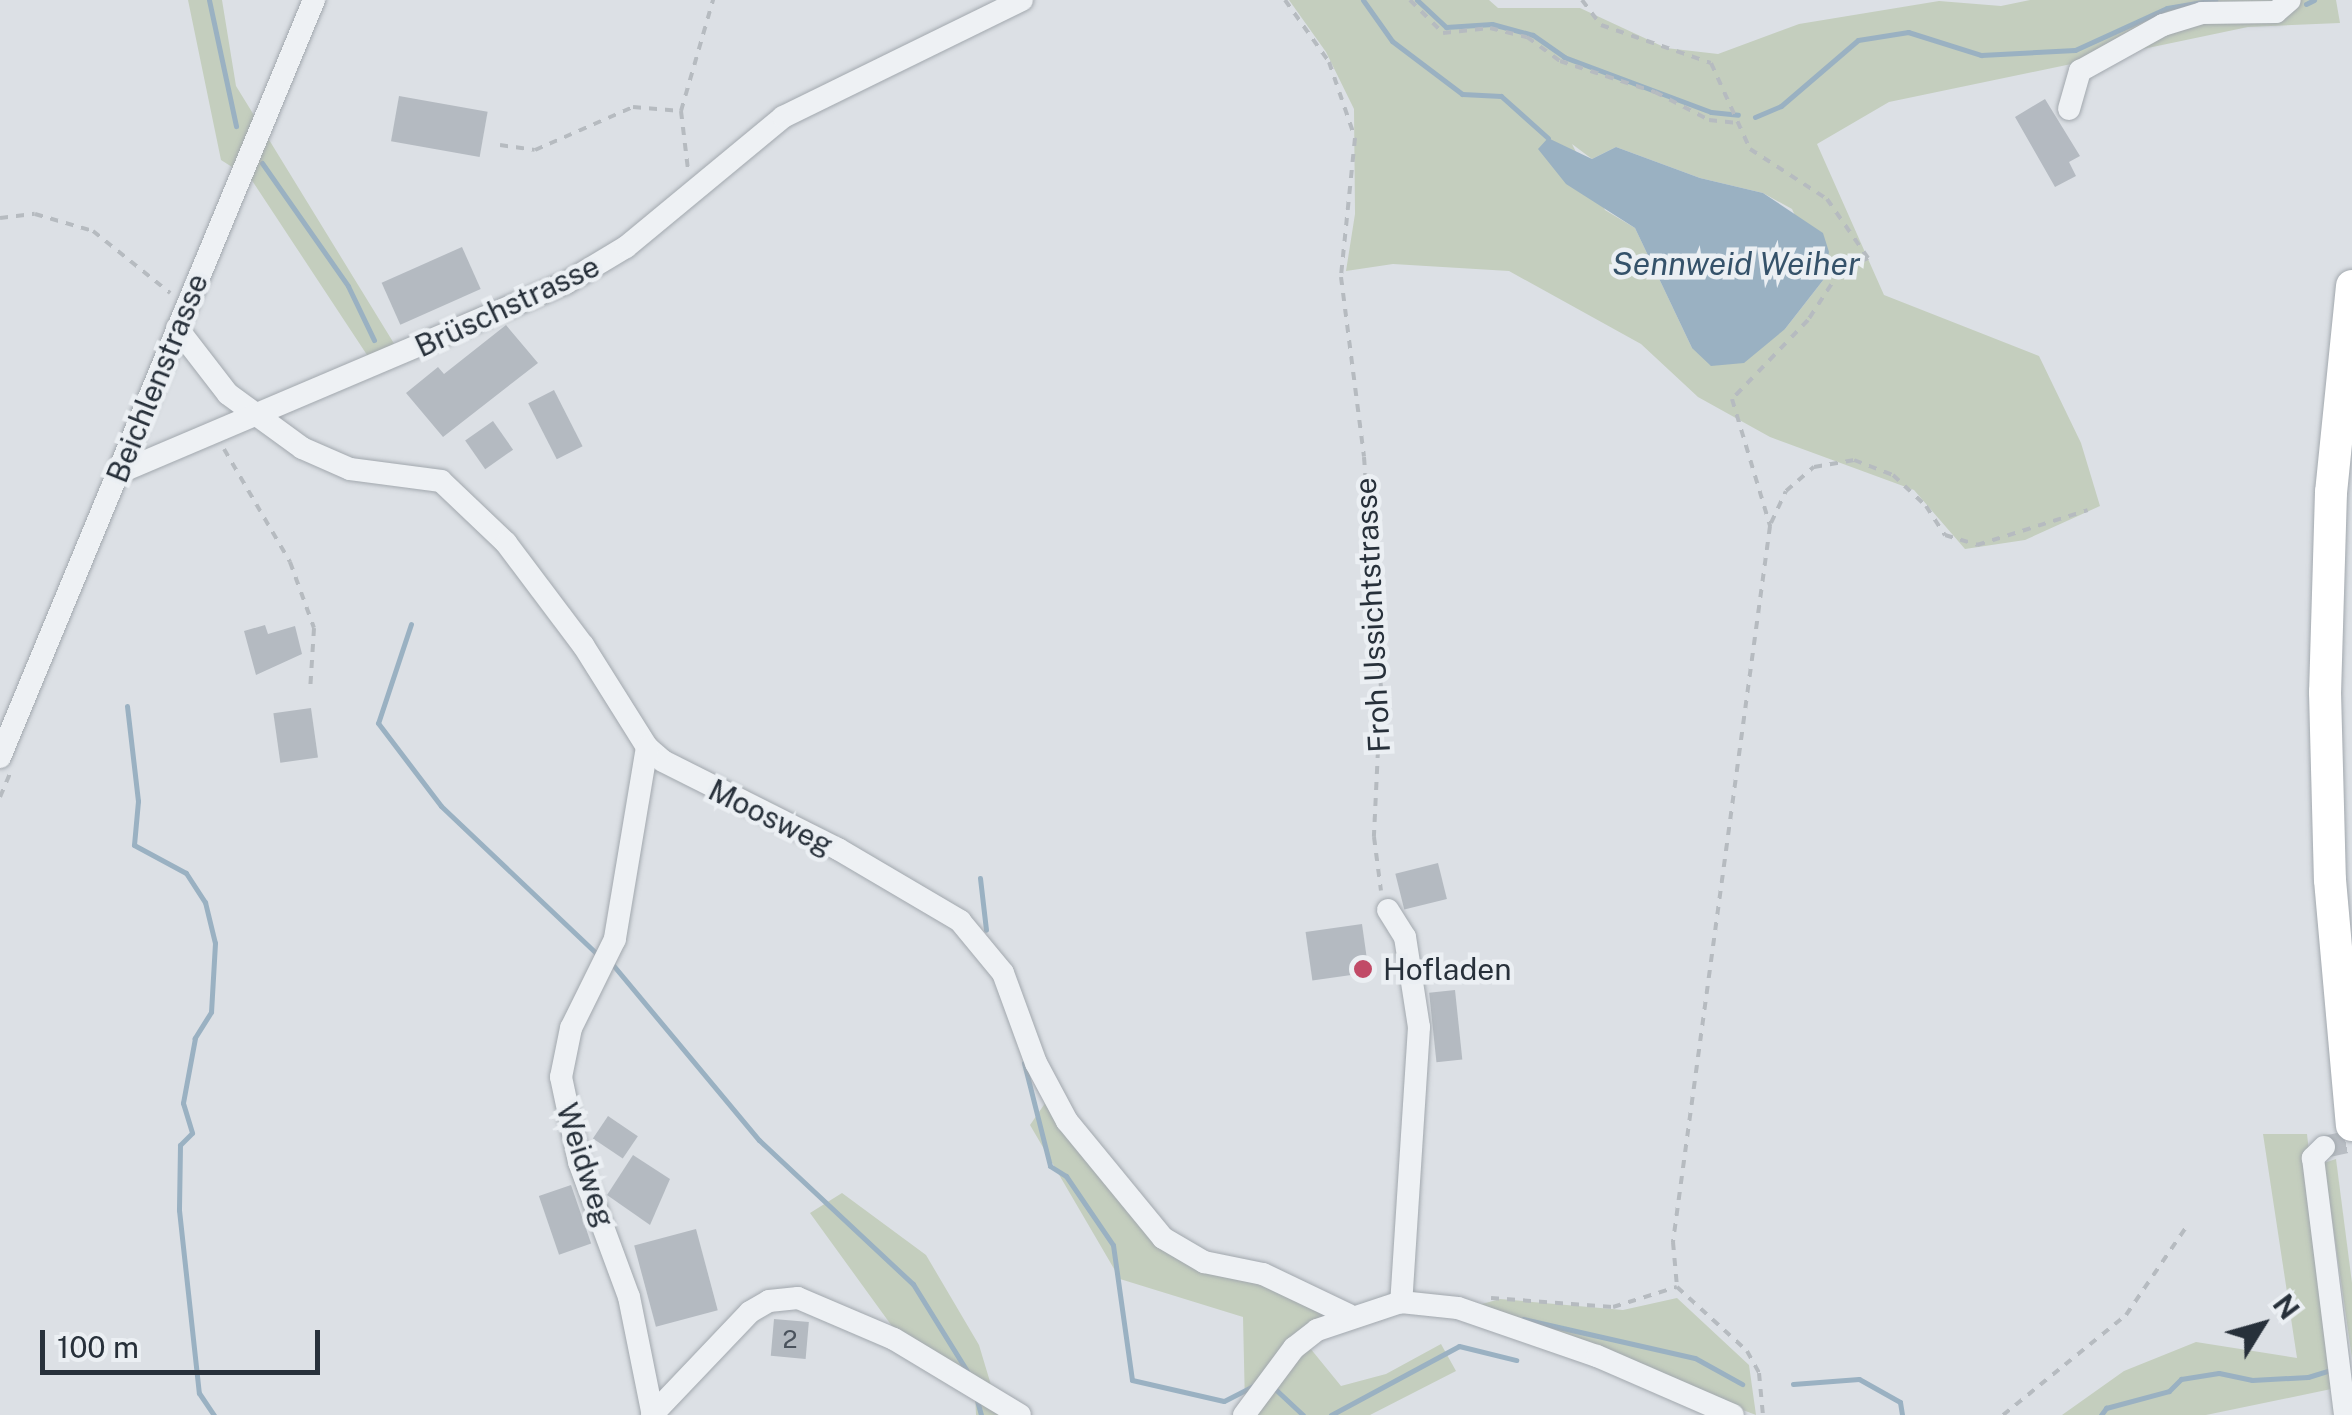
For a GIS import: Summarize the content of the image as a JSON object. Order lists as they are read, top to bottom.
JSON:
{
  "streets": {
    "street": [
      "Brüschstrasse",
      "Beichlenstrasse",
      "Moosweg",
      "Weidweg"
    ],
    "path": ["Froh Ussichtstrasse"]
  },
  "crossings": [
    ["Brüschstrasse", "Beichlenstrasse"],
    ["Brüschstrasse", "Moosweg"],
    ["Beichlenstrasse", "Moosweg"],
    ["Moosweg", "Weidweg"]
  ],
  "water": ["Sennweid Weiher"],
  "places": ["Hofladen"],
  "house_numbers": ["2"],
  "scale_bar": "100 m",
  "north": "top right"
}
